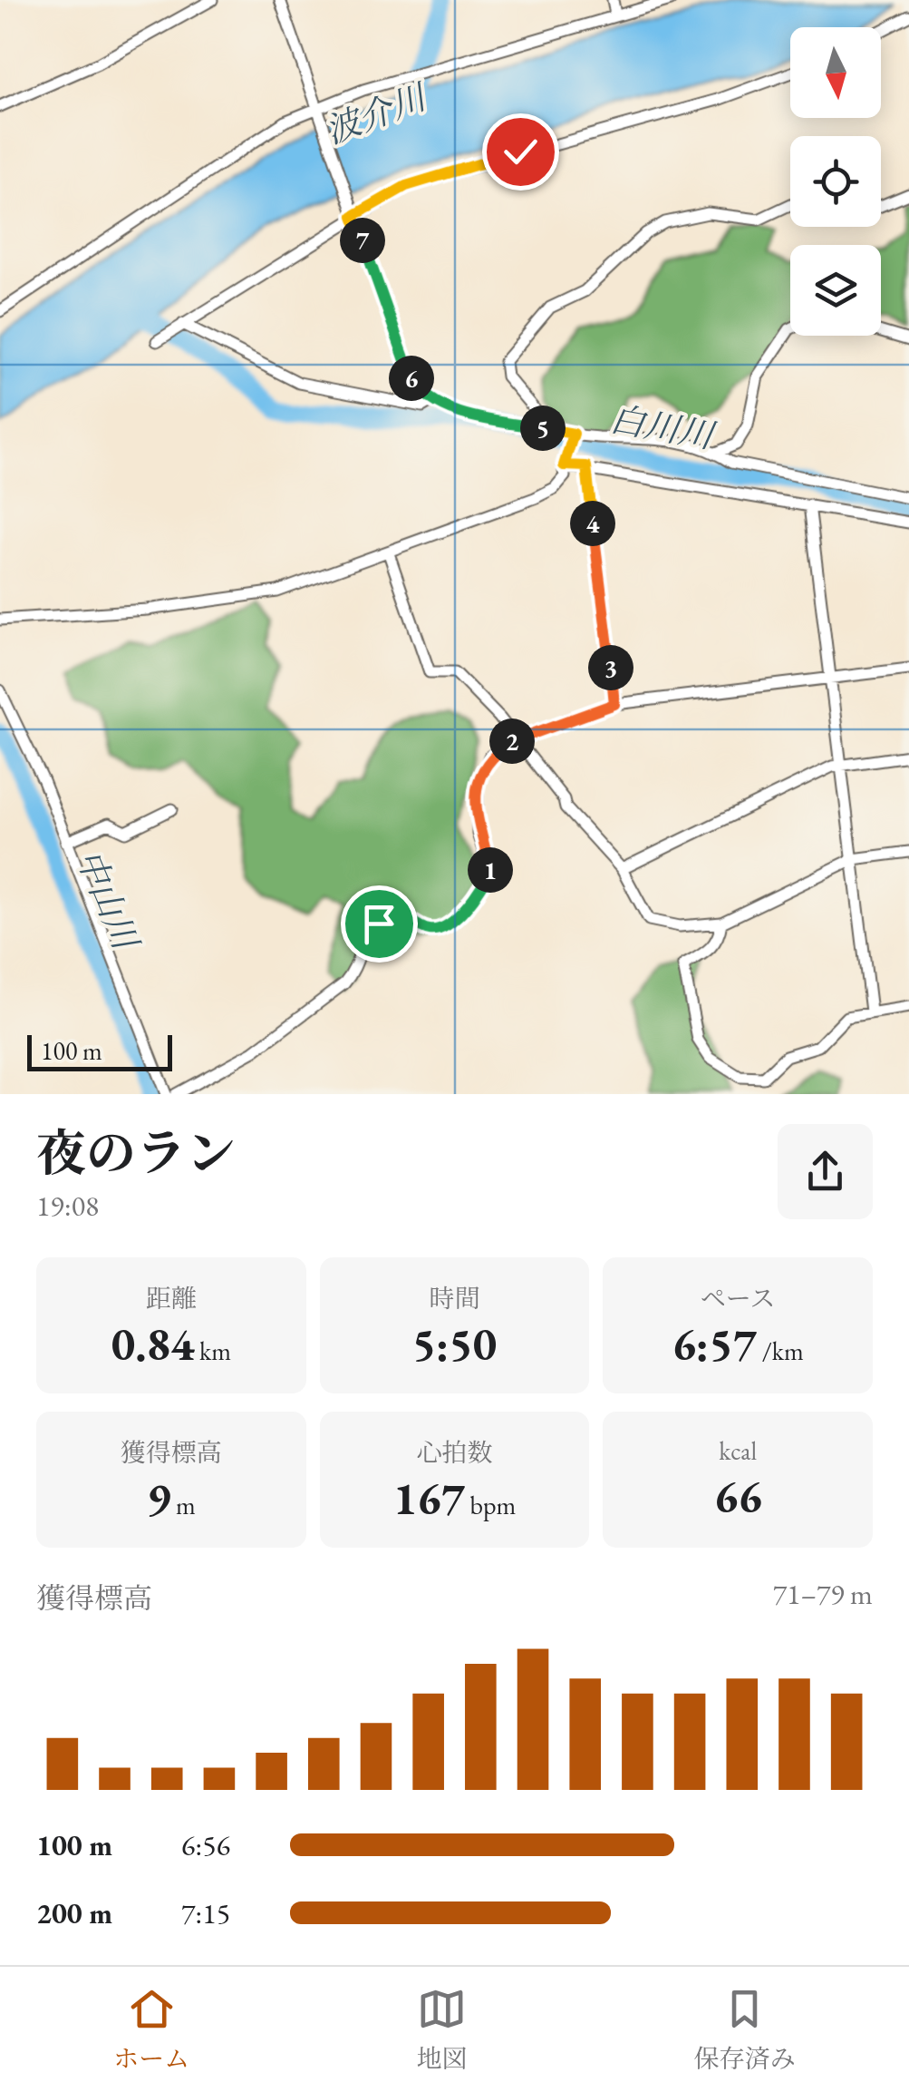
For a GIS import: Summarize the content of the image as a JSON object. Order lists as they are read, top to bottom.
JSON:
{
  "water": ["波介川", "白川川", "中山川"],
  "scale_bar": "100 m",
  "north": "bottom",
  "page": {
    "pins": [
      "7",
      "6",
      "5",
      "4",
      "3",
      "2",
      "1"
    ],
    "scale": "100 m",
    "heading": ["夜のラン", "19:08"],
    "stats": [
      ["距離", "0.84 km"],
      ["時間", "5:50"],
      ["ペース", "6:57 /km"],
      ["獲得標高", "9 m"],
      ["心拍数", "167 bpm"],
      ["kcal", "66"]
    ],
    "chart": ["獲得標高", "71–79 m"],
    "list": [
      {
        "name": "100 m",
        "note": "6:56"
      },
      {
        "name": "200 m",
        "note": "7:15"
      }
    ],
    "tabs": ["ホーム", "地図", "保存済み"]
  }
}
